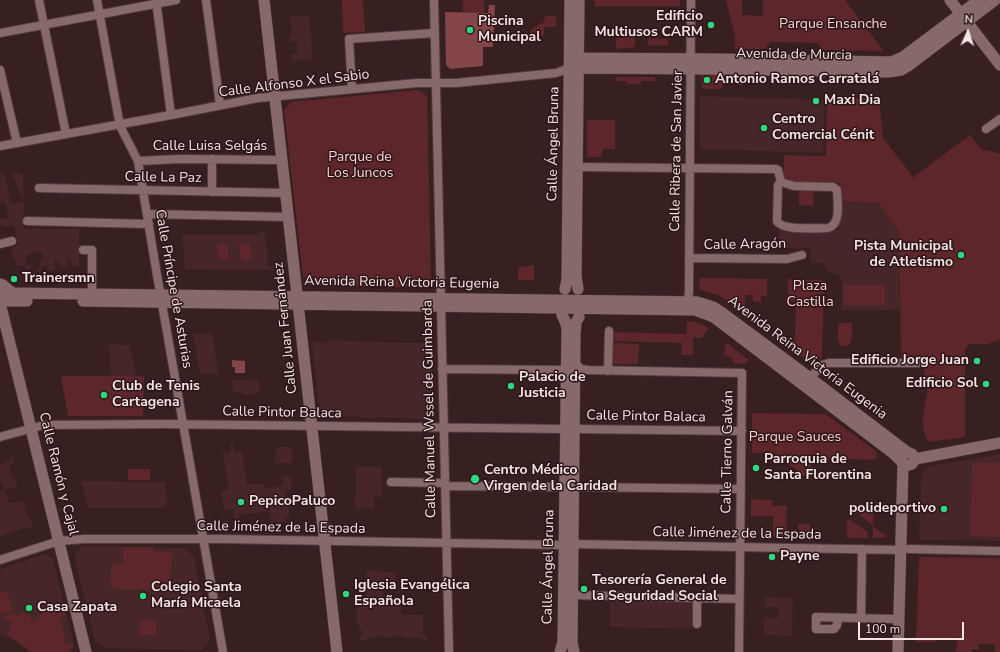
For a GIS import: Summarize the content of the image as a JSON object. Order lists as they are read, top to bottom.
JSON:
{
  "streets": {
    "main road": [
      "Avenida de Murcia",
      "Calle Ángel Bruna",
      "Avenida Reina Victoria Eugenia",
      "Calle Juan Fernández",
      "Calle Ramón y Cajal"
    ],
    "street": [
      "Calle Alfonso X el Sabio",
      "Calle Luisa Selgás",
      "Calle Ribera de San Javier",
      "Calle La Paz",
      "Calle Aragón",
      "Calle Príncipe de Asturias",
      "Calle Manuel Wssel de Guimbarda",
      "Calle Pintor Balaca",
      "Calle Tierno Galván",
      "Calle Jiménez de la Espada"
    ]
  },
  "crossings": [
    ["Avenida de Murcia", "Calle Alfonso X el Sabio"],
    ["Avenida de Murcia", "Calle Ángel Bruna"],
    ["Avenida de Murcia", "Calle Ribera de San Javier"],
    ["Calle Alfonso X el Sabio", "Calle Ángel Bruna"],
    ["Calle Alfonso X el Sabio", "Calle Príncipe de Asturias"],
    ["Calle Alfonso X el Sabio", "Calle Juan Fernández"],
    ["Calle Alfonso X el Sabio", "Calle Manuel Wssel de Guimbarda"],
    ["Calle Ángel Bruna", "Avenida Reina Victoria Eugenia"],
    ["Calle Ángel Bruna", "Calle Pintor Balaca"],
    ["Calle Ángel Bruna", "Calle Jiménez de la Espada"],
    ["Calle Luisa Selgás", "Calle Príncipe de Asturias"],
    ["Calle Luisa Selgás", "Calle Juan Fernández"],
    ["Calle Ribera de San Javier", "Calle Aragón"],
    ["Calle Ribera de San Javier", "Avenida Reina Victoria Eugenia"],
    ["Calle La Paz", "Calle Príncipe de Asturias"],
    ["Calle La Paz", "Calle Juan Fernández"],
    ["Avenida Reina Victoria Eugenia", "Calle Príncipe de Asturias"],
    ["Avenida Reina Victoria Eugenia", "Calle Juan Fernández"],
    ["Avenida Reina Victoria Eugenia", "Calle Manuel Wssel de Guimbarda"],
    ["Avenida Reina Victoria Eugenia", "Calle Ramón y Cajal"],
    ["Calle Príncipe de Asturias", "Calle Pintor Balaca"],
    ["Calle Príncipe de Asturias", "Calle Jiménez de la Espada"],
    ["Calle Juan Fernández", "Calle Pintor Balaca"],
    ["Calle Juan Fernández", "Calle Jiménez de la Espada"],
    ["Calle Manuel Wssel de Guimbarda", "Calle Pintor Balaca"],
    ["Calle Manuel Wssel de Guimbarda", "Calle Jiménez de la Espada"],
    ["Calle Pintor Balaca", "Calle Tierno Galván"],
    ["Calle Pintor Balaca", "Calle Ramón y Cajal"],
    ["Calle Tierno Galván", "Calle Jiménez de la Espada"],
    ["Calle Ramón y Cajal", "Calle Jiménez de la Espada"]
  ],
  "parks": [
    "Parque Ensanche",
    "Parque de Los Juncos",
    "Plaza Castilla",
    "Parque Sauces"
  ],
  "places": [
    "Edificio Multiusos CARM",
    "Piscina Municipal",
    "Antonio Ramos Carratalá",
    "Maxi Dia",
    "Centro Comercial Cénit",
    "Pista Municipal de Atletismo",
    "Trainersmn",
    "Edificio Jorge Juan",
    "Edificio Sol",
    "Palacio de Justicia",
    "Club de Tenis Cartagena",
    "Parroquia de Santa Florentina",
    "Centro Médico Virgen de la Caridad",
    "PepicoPaluco",
    "polideportivo",
    "Payne",
    "Tesorería General de la Seguridad Social",
    "Iglesia Evangélica Española",
    "Colegio Santa María Micaela",
    "Casa Zapata"
  ],
  "scale_bar": "100 m",
  "north": "top"
}
